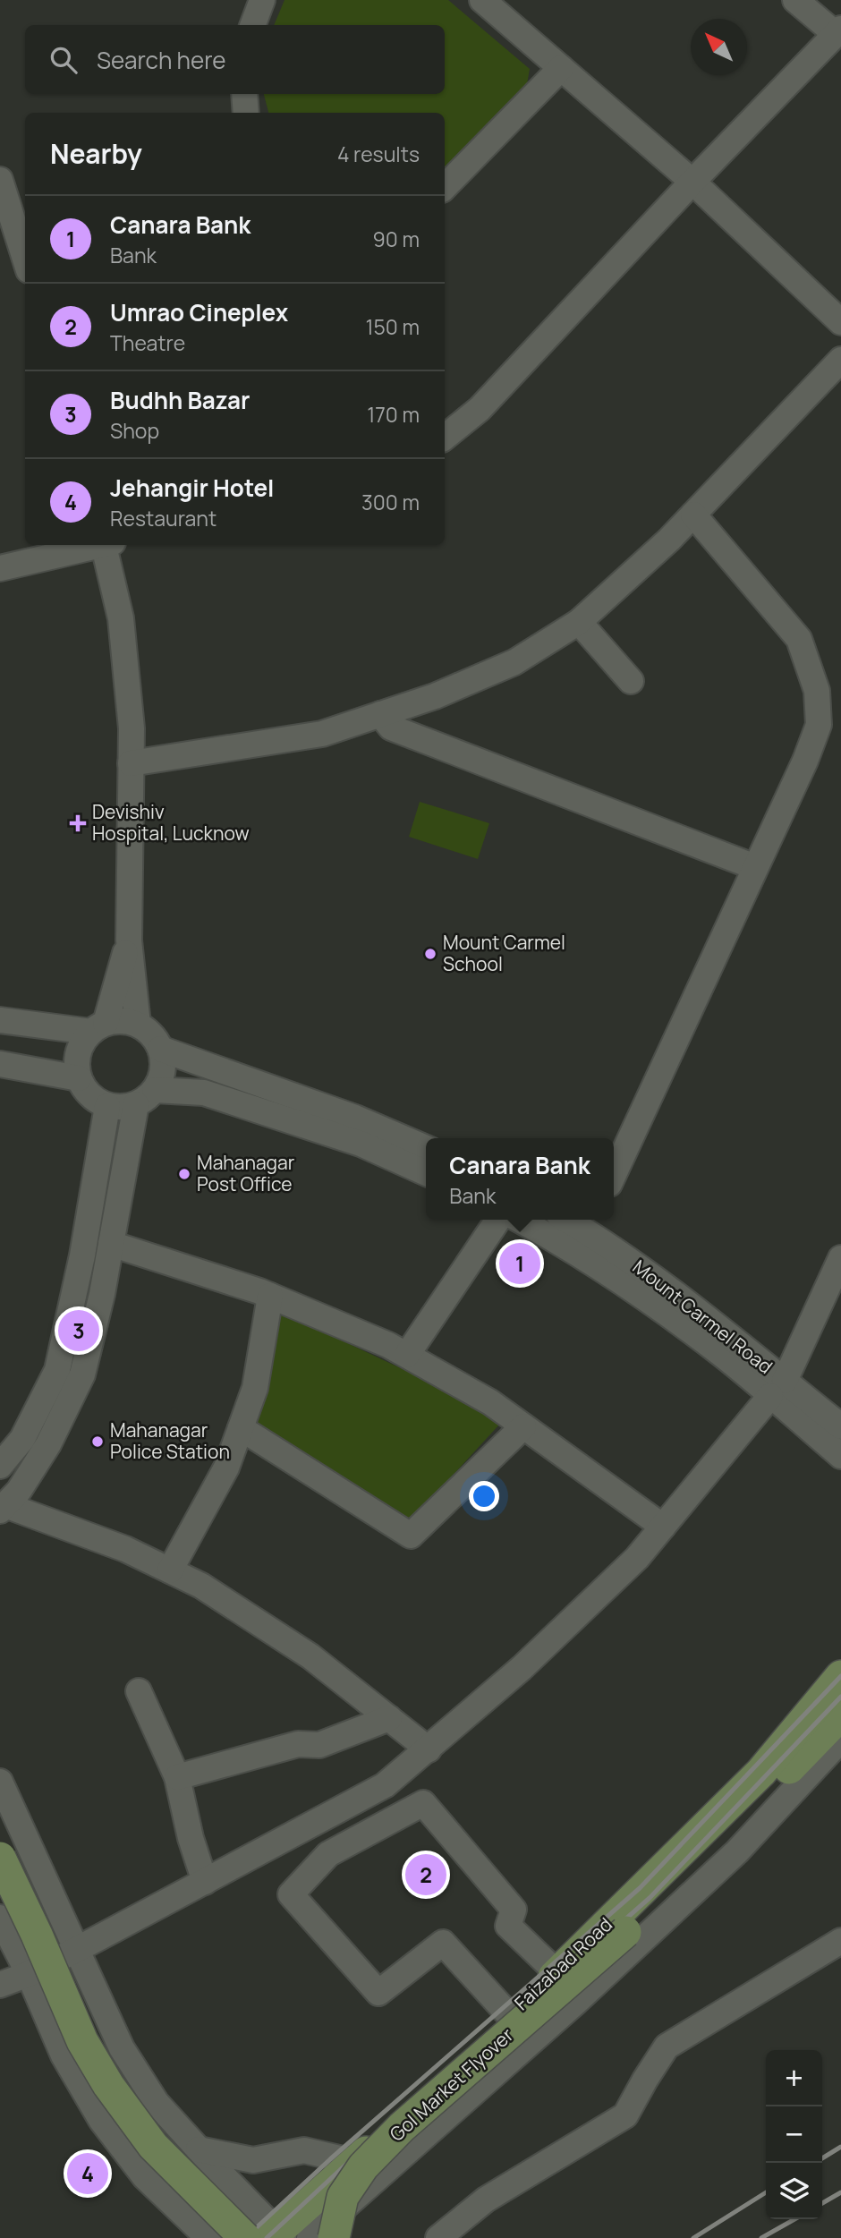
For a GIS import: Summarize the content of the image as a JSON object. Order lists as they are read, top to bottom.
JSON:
{
  "streets": {
    "main road": ["Faizabad Road", "Gol Market Flyover"],
    "street": ["Mount Carmel Road"]
  },
  "places": {
    "health": ["Devishiv Hospital, Lucknow"],
    "other": ["Mount Carmel School", "Mahanagar Post Office", "Mahanagar Police Station"]
  },
  "north": "top left",
  "page": {
    "search": "Search here",
    "heading": ["Nearby", "4 results"],
    "list": [
      {
        "mark": "1",
        "name": "Canara Bank",
        "note": "Bank",
        "value": "90 m"
      },
      {
        "mark": "2",
        "name": "Umrao Cineplex",
        "note": "Theatre",
        "value": "150 m"
      },
      {
        "mark": "3",
        "name": "Budhh Bazar",
        "note": "Shop",
        "value": "170 m"
      },
      {
        "mark": "4",
        "name": "Jehangir Hotel",
        "note": "Restaurant",
        "value": "300 m"
      }
    ],
    "popup": ["Canara Bank", "Bank"],
    "pins": [
      "1",
      "3",
      "2",
      "4"
    ],
    "map_buttons": ["+", "−"]
  }
}
